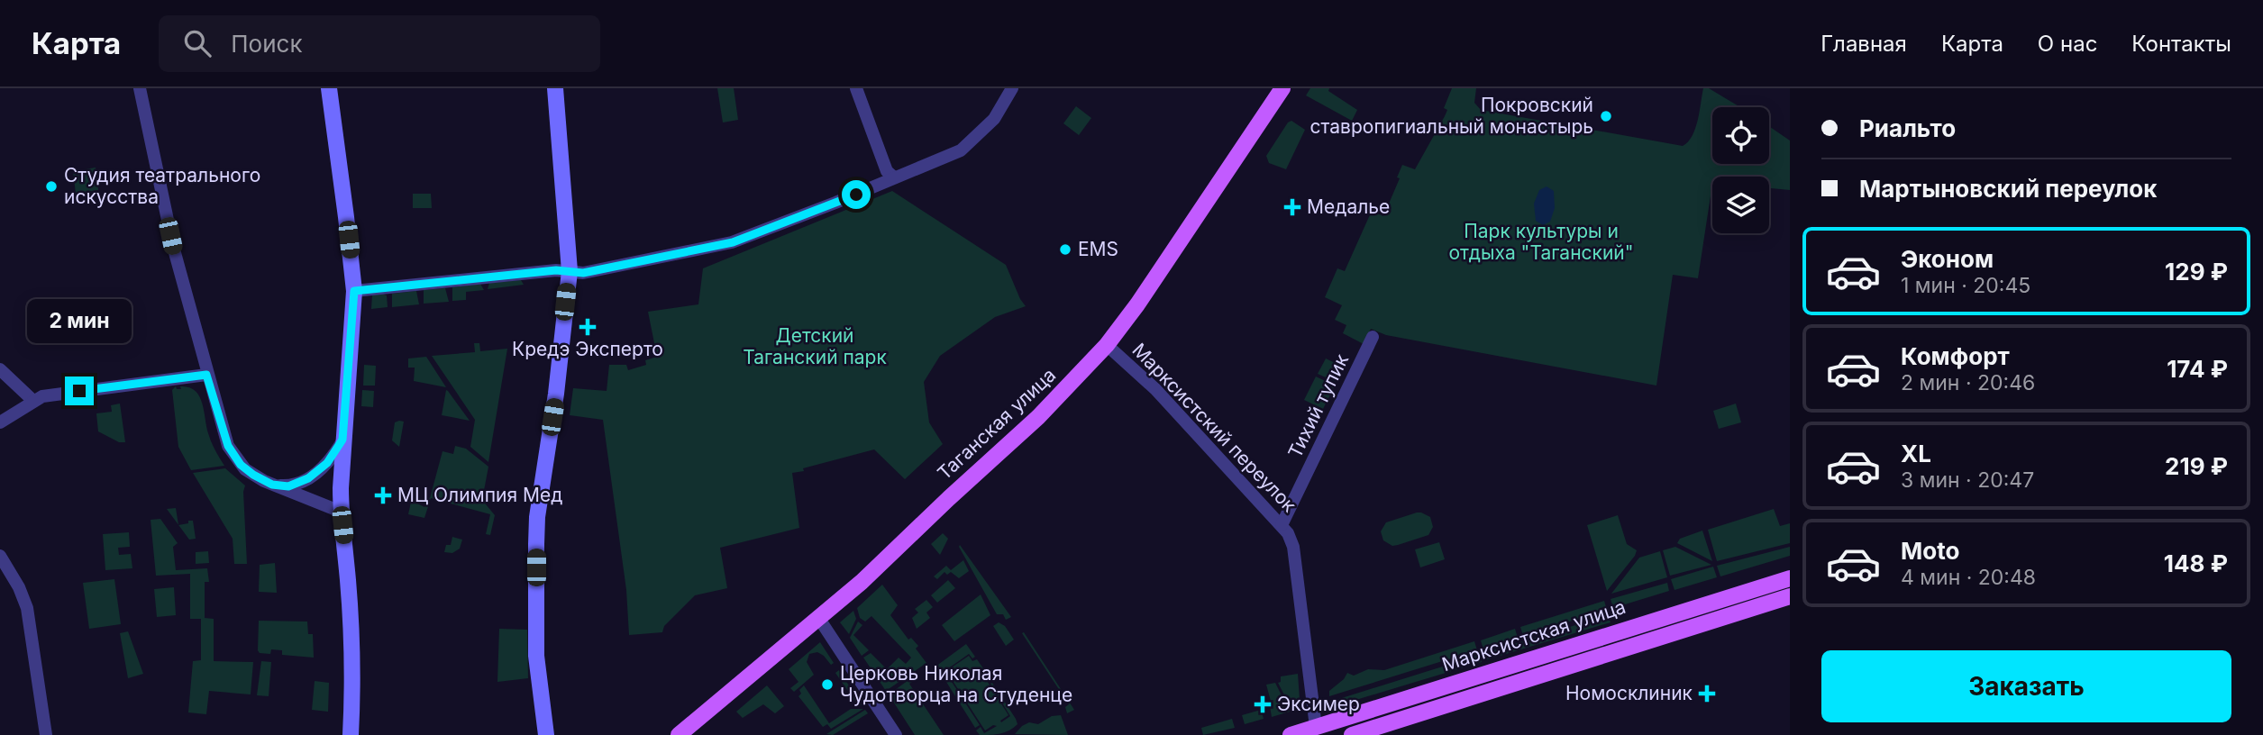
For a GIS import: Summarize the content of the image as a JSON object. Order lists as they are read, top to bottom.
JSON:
{
  "streets": {
    "main road": ["Таганская улица", "Марксистская улица"],
    "street": ["Тихий тупик", "Марксистский переулок"]
  },
  "crossings": [
    ["Тихий тупик", "Марксистский переулок"],
    ["Таганская улица", "Марксистский переулок"],
    ["Марксистский переулок", "Марксистская улица"]
  ],
  "parks": ["Парк культуры и отдыха \"Таганский\"", "Детский Таганский парк"],
  "places": {
    "other": [
      "Покровский ставропигиальный монастырь",
      "Студия театрального искусства",
      "EMS",
      "Церковь Николая Чудотворца на Студенце"
    ],
    "health": [
      "Медалье",
      "Кредэ Эксперто",
      "МЦ Олимпия Мед",
      "Номосклиник",
      "Эксимер"
    ]
  },
  "page": {
    "header": "Карта",
    "search": "Поиск",
    "nav": [
      "Главная",
      "Карта",
      "О нас",
      "Контакты"
    ],
    "banner": ["Риальто", "Мартыновский переулок"],
    "list": [
      {
        "name": "Эконом",
        "note": "1 мин · 20:45",
        "value": "129 ₽"
      },
      {
        "name": "Комфорт",
        "note": "2 мин · 20:46",
        "value": "174 ₽"
      },
      {
        "name": "XL",
        "note": "3 мин · 20:47",
        "value": "219 ₽"
      },
      {
        "name": "Moto",
        "note": "4 мин · 20:48",
        "value": "148 ₽"
      }
    ],
    "bubble": "2 мин",
    "buttons": "Заказать"
  }
}
